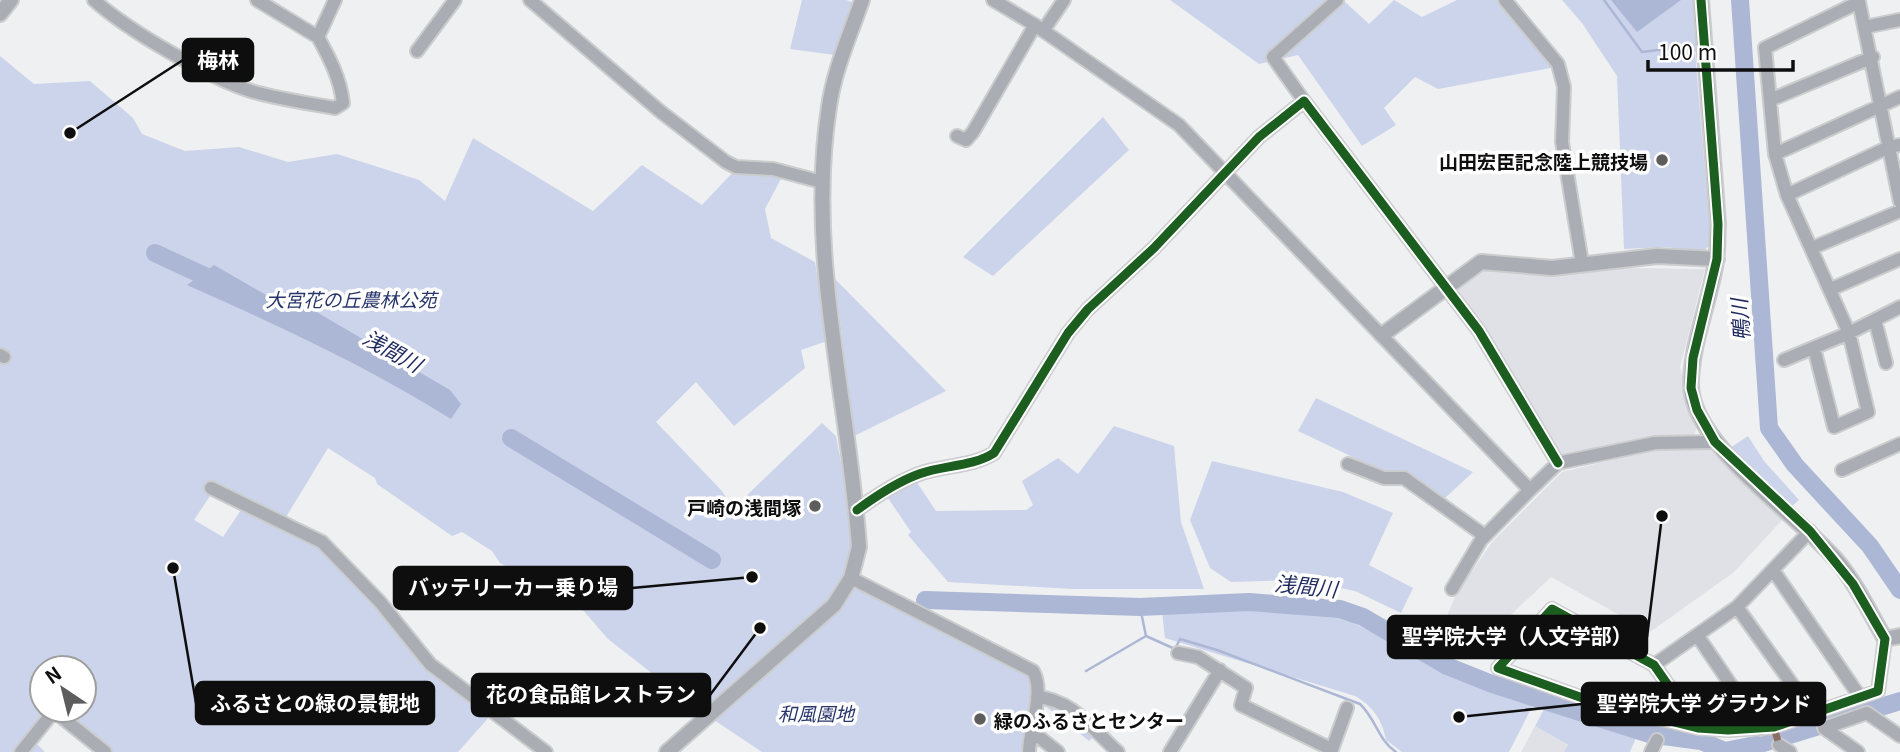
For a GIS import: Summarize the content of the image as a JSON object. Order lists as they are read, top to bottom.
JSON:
{
  "water": ["鴨川", "浅間川"],
  "parks": ["大宮花の丘農林公苑", "和風園地"],
  "places": [
    "梅林",
    "山田宏臣記念陸上競技場",
    "戸崎の浅間塚",
    "聖学院大学（人文学部）",
    "ふるさとの緑の景観地",
    "バッテリーカー乗り場",
    "花の食品館レストラン",
    "聖学院大学 グラウンド",
    "緑のふるさとセンター"
  ],
  "scale_bar": "100 m",
  "north": "top left"
}
